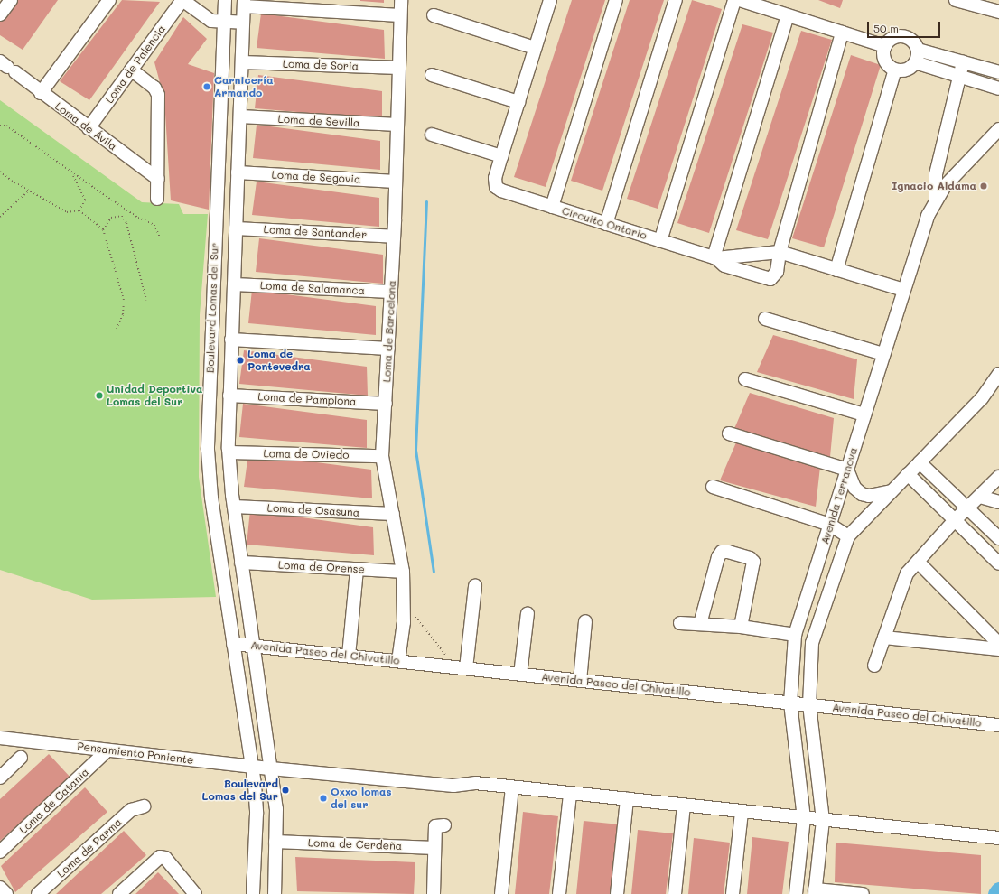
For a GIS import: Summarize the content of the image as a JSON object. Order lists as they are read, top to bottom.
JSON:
{
  "streets": {
    "street": [
      "Loma de Palencia",
      "Loma de Soria",
      "Loma de Sevilla",
      "Loma de Ávila",
      "Loma de Segovia",
      "Circuito Ontario",
      "Loma de Santander",
      "Loma de Salamanca",
      "Boulevard Lomas del Sur",
      "Loma de Barcelona",
      "Loma de Pamplona",
      "Loma de Oviedo",
      "Avenida Terranova",
      "Loma de Osasuna",
      "Loma de Orense",
      "Avenida Paseo del Chivatillo",
      "Pensamiento Poniente",
      "Loma de Catania",
      "Loma de Cerdeña",
      "Loma de Parma"
    ]
  },
  "crossings": [
    ["Loma de Palencia", "Loma de Ávila"],
    ["Loma de Soria", "Boulevard Lomas del Sur"],
    ["Loma de Soria", "Loma de Barcelona"],
    ["Loma de Sevilla", "Boulevard Lomas del Sur"],
    ["Loma de Sevilla", "Loma de Barcelona"],
    ["Loma de Segovia", "Boulevard Lomas del Sur"],
    ["Loma de Segovia", "Loma de Barcelona"],
    ["Circuito Ontario", "Avenida Terranova"],
    ["Loma de Santander", "Boulevard Lomas del Sur"],
    ["Loma de Santander", "Loma de Barcelona"],
    ["Loma de Salamanca", "Boulevard Lomas del Sur"],
    ["Loma de Salamanca", "Loma de Barcelona"],
    ["Boulevard Lomas del Sur", "Loma de Pamplona"],
    ["Boulevard Lomas del Sur", "Loma de Oviedo"],
    ["Boulevard Lomas del Sur", "Loma de Osasuna"],
    ["Boulevard Lomas del Sur", "Loma de Orense"],
    ["Boulevard Lomas del Sur", "Avenida Paseo del Chivatillo"],
    ["Boulevard Lomas del Sur", "Pensamiento Poniente"],
    ["Boulevard Lomas del Sur", "Loma de Cerdeña"],
    ["Loma de Barcelona", "Loma de Pamplona"],
    ["Loma de Barcelona", "Loma de Oviedo"],
    ["Loma de Barcelona", "Loma de Osasuna"],
    ["Loma de Barcelona", "Loma de Orense"],
    ["Loma de Barcelona", "Avenida Paseo del Chivatillo"],
    ["Avenida Terranova", "Avenida Paseo del Chivatillo"],
    ["Pensamiento Poniente", "Loma de Catania"]
  ],
  "places": [
    "Carnicería Armando",
    "Ignacio Aldama",
    "Loma de Pontevedra",
    "Unidad Deportiva Lomas del Sur",
    "Boulevard Lomas del Sur",
    "Oxxo lomas del sur"
  ],
  "scale_bar": "50 m"
}
